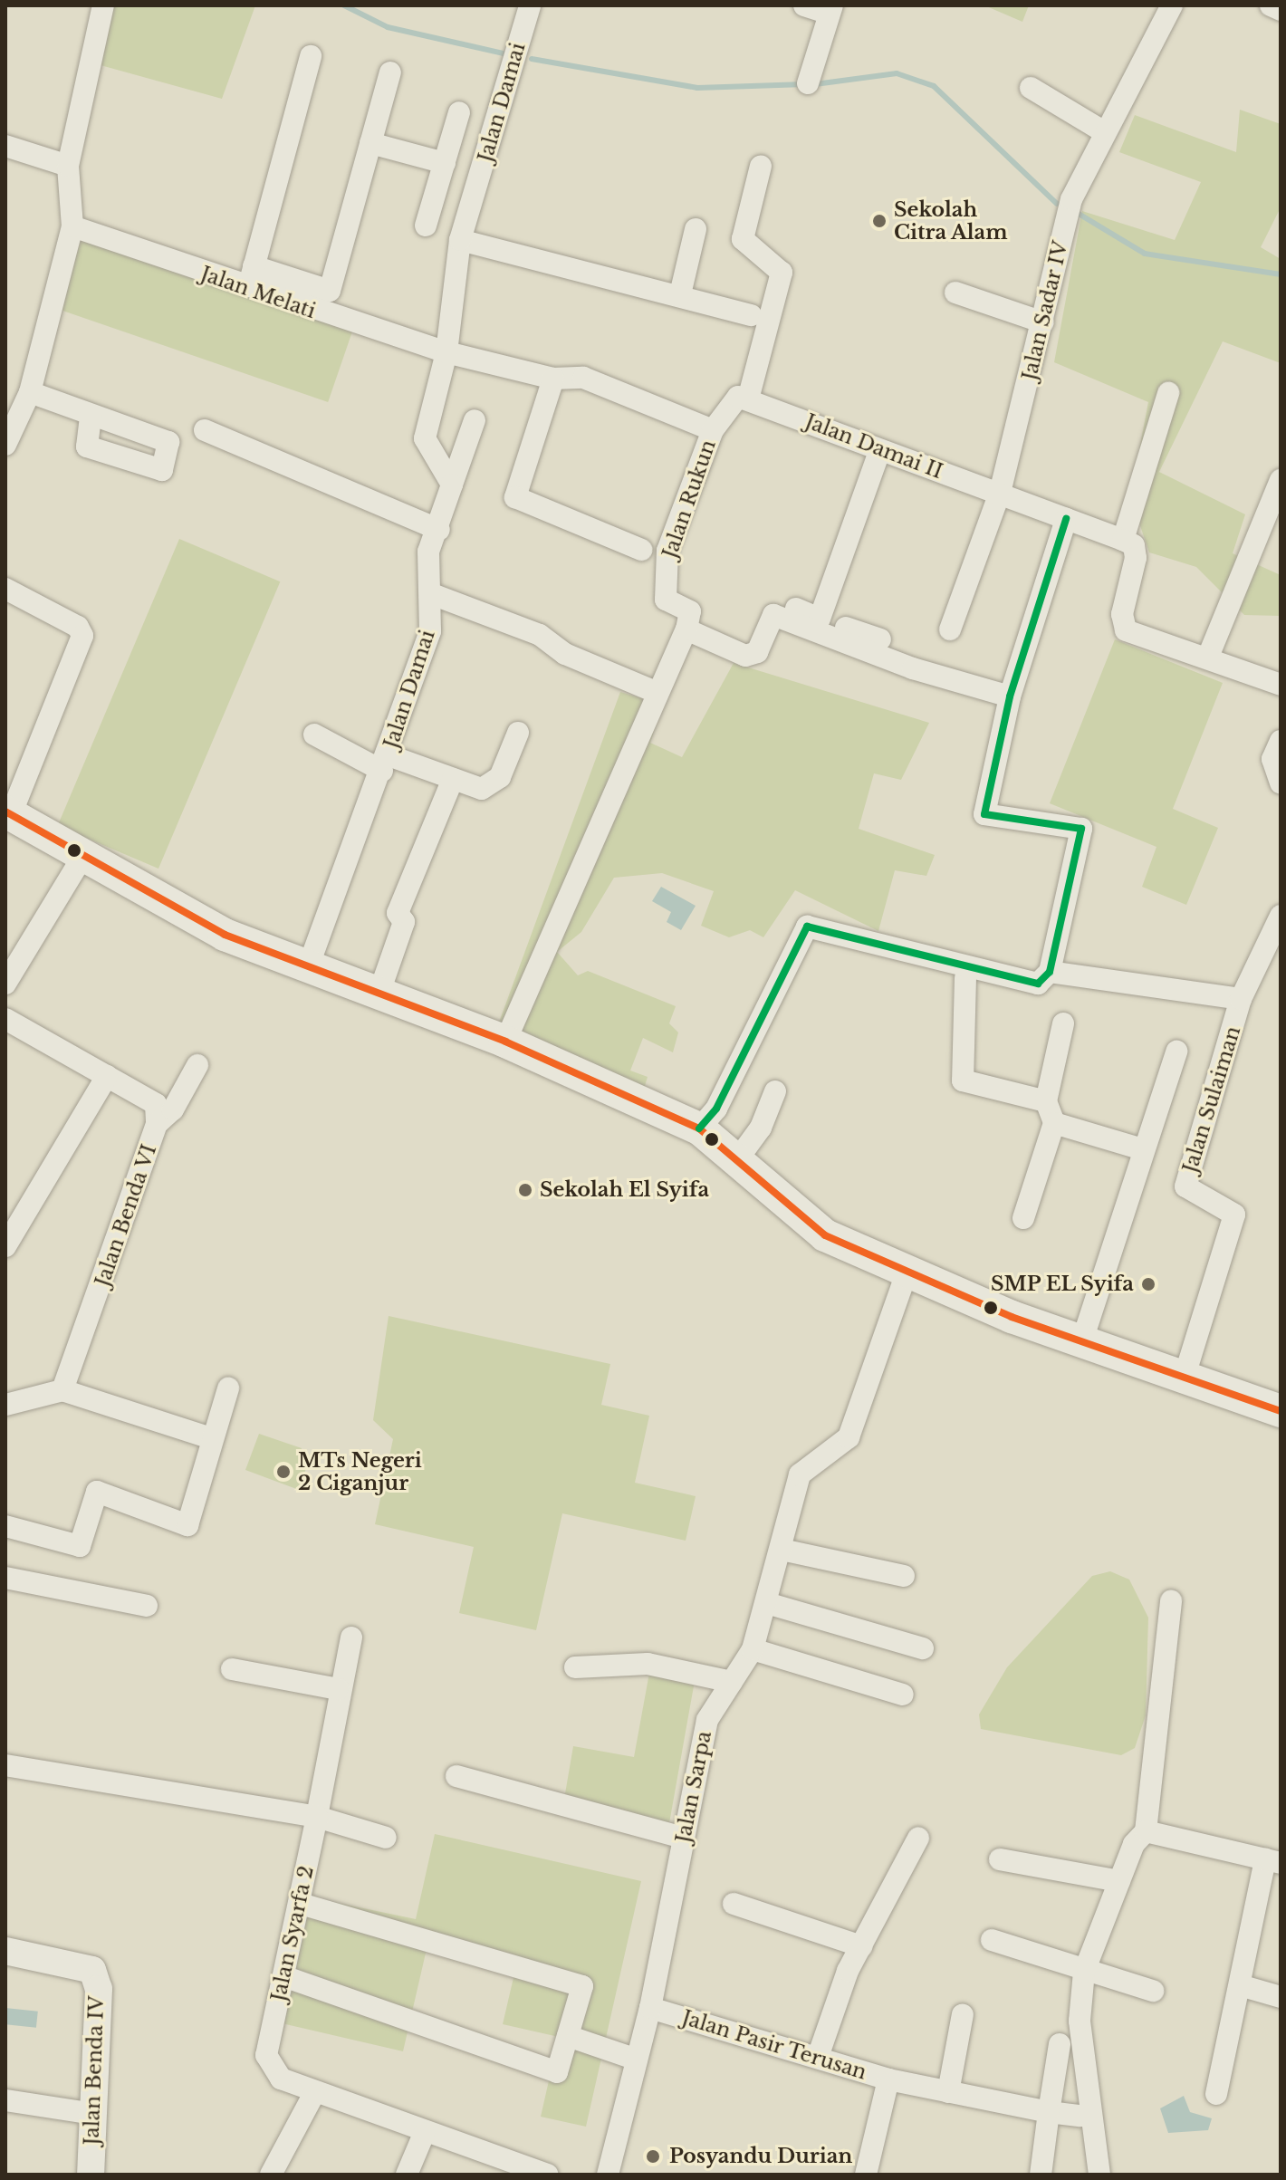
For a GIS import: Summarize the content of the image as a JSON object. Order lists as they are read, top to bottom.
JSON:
{
  "streets": {
    "street": [
      "Jalan Damai",
      "Jalan Melati",
      "Jalan Sadar IV",
      "Jalan Damai II",
      "Jalan Rukun",
      "Jalan Sulaiman",
      "Jalan Benda VI",
      "Jalan Sarpa",
      "Jalan Syarfa 2",
      "Jalan Pasir Terusan",
      "Jalan Benda IV"
    ]
  },
  "crossings": [
    ["Jalan Damai", "Jalan Melati"],
    ["Jalan Sadar IV", "Jalan Damai II"],
    ["Jalan Damai II", "Jalan Rukun"],
    ["Jalan Sarpa", "Jalan Pasir Terusan"]
  ],
  "places": [
    "Sekolah Citra Alam",
    "Sekolah El Syifa",
    "SMP EL Syifa",
    "MTs Negeri 2 Ciganjur",
    "Posyandu Durian"
  ]
}
